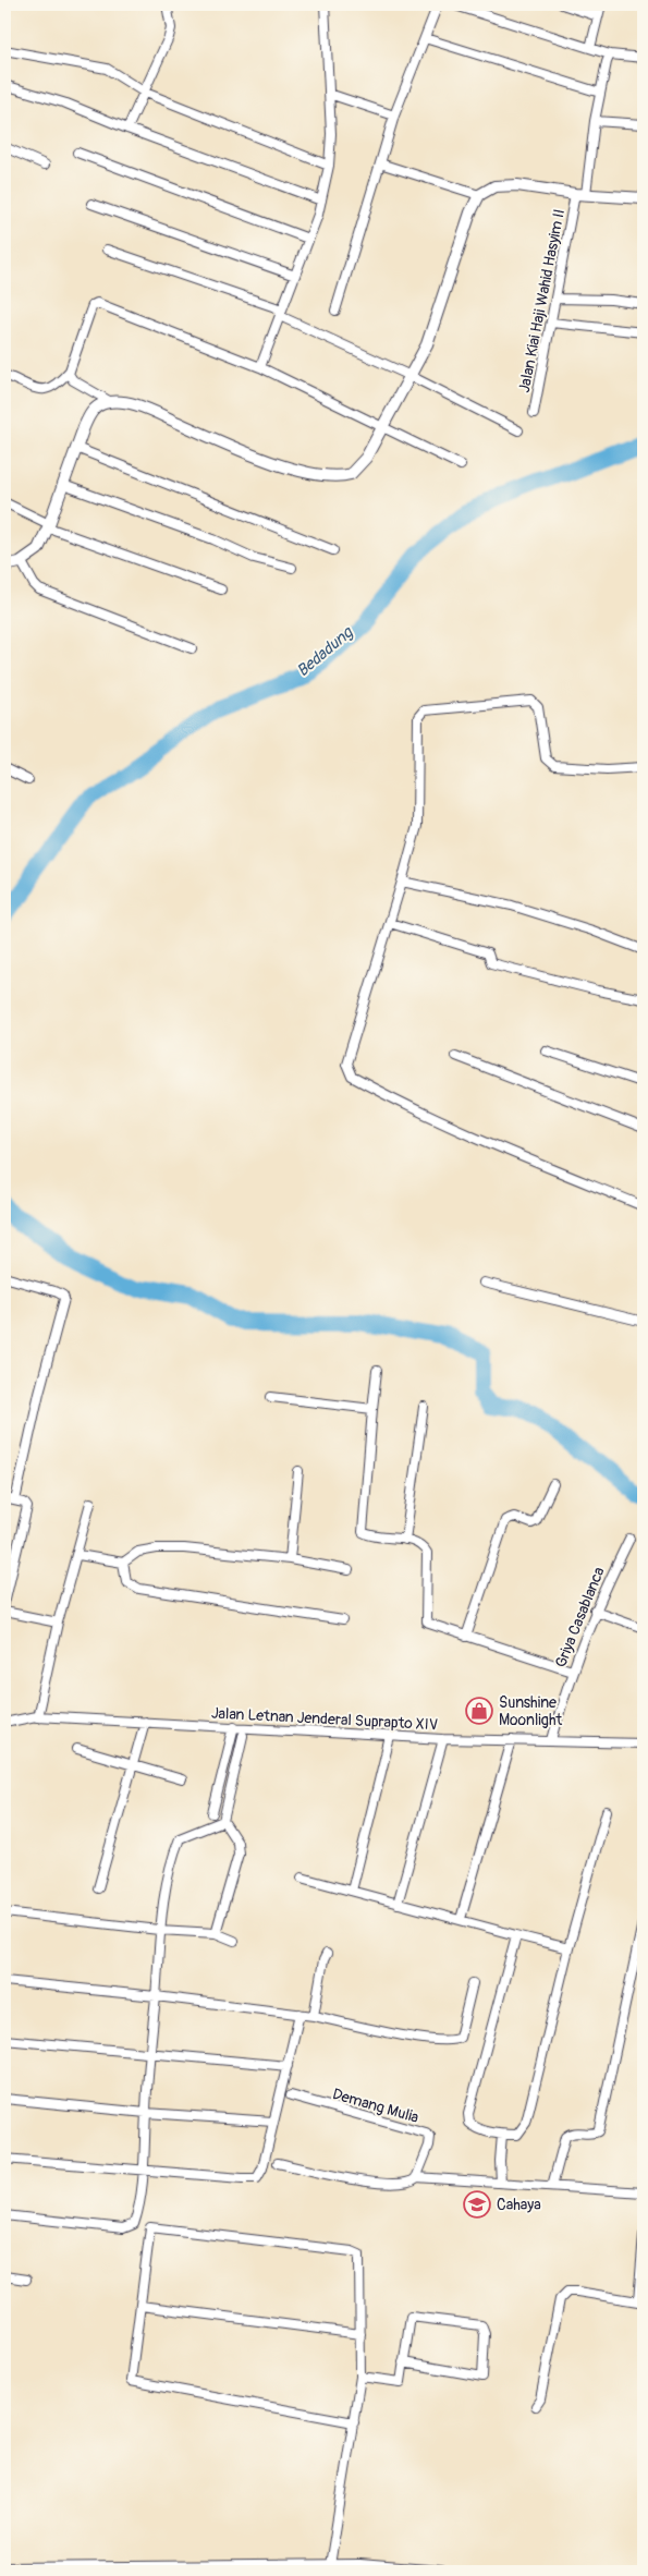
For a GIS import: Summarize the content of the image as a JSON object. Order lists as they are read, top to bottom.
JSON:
{
  "streets": {
    "street": [
      "Jalan Kiai Haji Wahid Hasyim II",
      "Griya Casablanca",
      "Jalan Letnan Jenderal Suprapto XIV",
      "Demang Mulia"
    ]
  },
  "crossings": [
    ["Griya Casablanca", "Jalan Letnan Jenderal Suprapto XIV"]
  ],
  "water": ["Bedadung"],
  "places": {
    "shop": ["Sunshine Moonlight"],
    "school or university": ["Cahaya"]
  }
}
